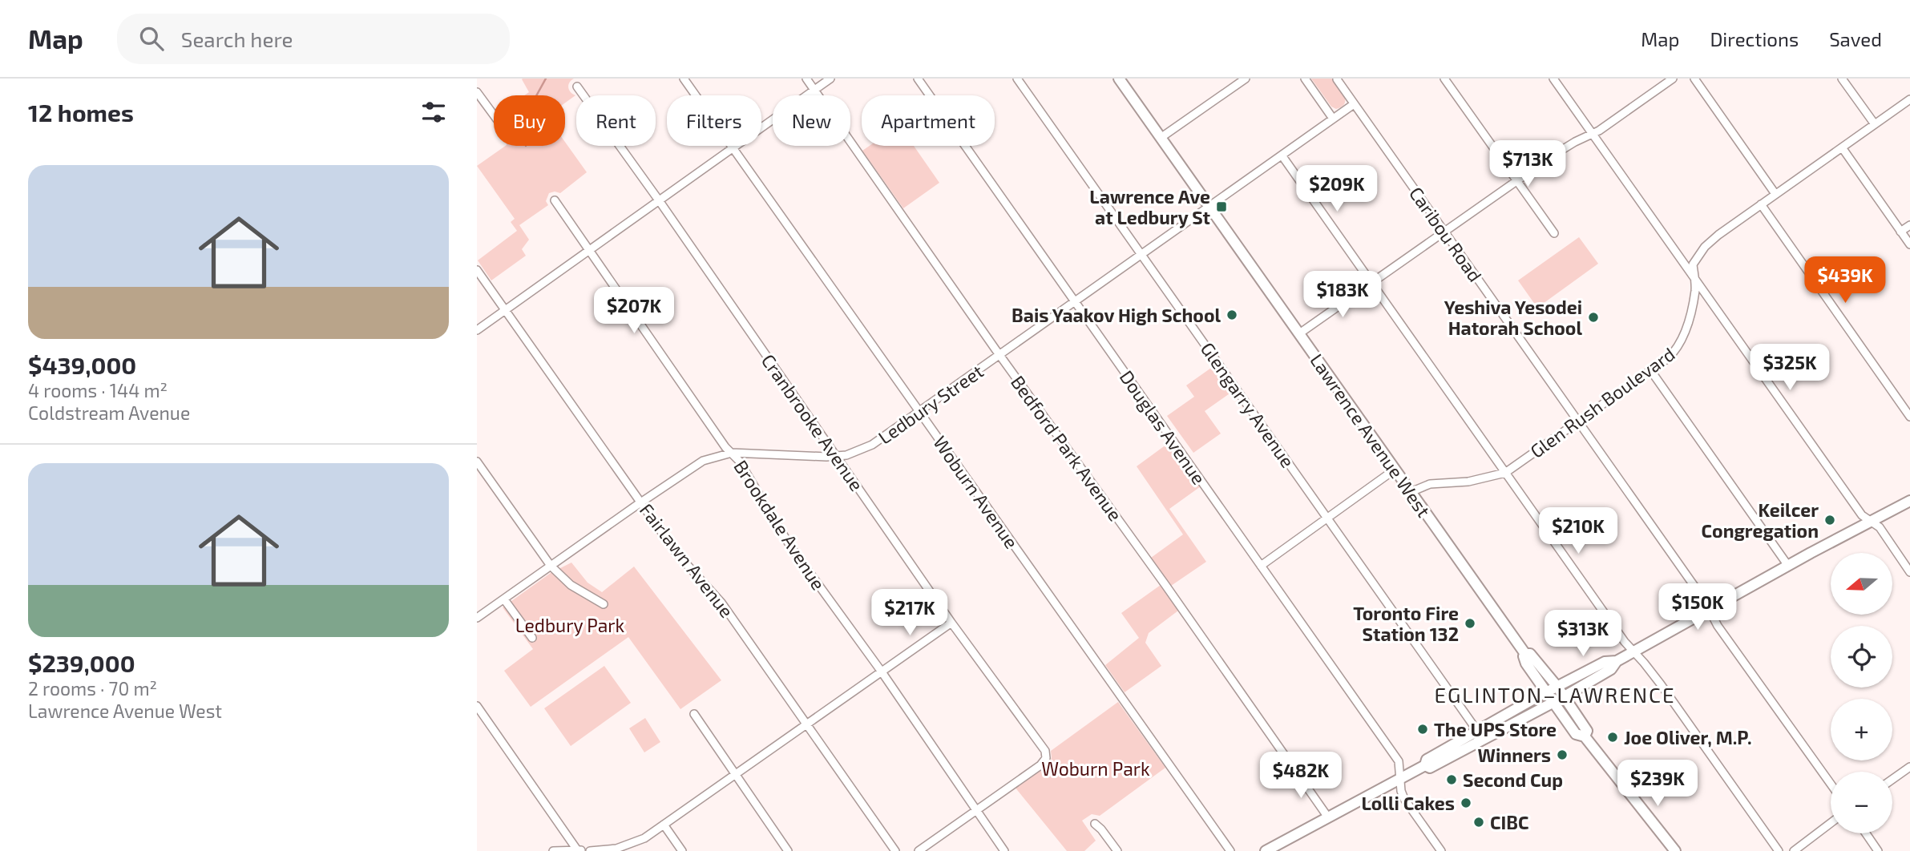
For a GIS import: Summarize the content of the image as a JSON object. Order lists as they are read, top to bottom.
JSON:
{
  "streets": {
    "main road": ["Lawrence Avenue West"],
    "street": [
      "Caribou Road",
      "Glen Rush Boulevard",
      "Ledbury Street",
      "Glengarry Avenue",
      "Cranbrooke Avenue",
      "Douglas Avenue",
      "Bedford Park Avenue",
      "Woburn Avenue",
      "Brookdale Avenue",
      "Fairlawn Avenue"
    ]
  },
  "crossings": [
    ["Caribou Road", "Glen Rush Boulevard"],
    ["Caribou Road", "Ledbury Street"],
    ["Glen Rush Boulevard", "Lawrence Avenue West"],
    ["Ledbury Street", "Glengarry Avenue"],
    ["Ledbury Street", "Cranbrooke Avenue"],
    ["Ledbury Street", "Douglas Avenue"],
    ["Ledbury Street", "Lawrence Avenue West"],
    ["Ledbury Street", "Bedford Park Avenue"],
    ["Ledbury Street", "Woburn Avenue"],
    ["Ledbury Street", "Brookdale Avenue"],
    ["Ledbury Street", "Fairlawn Avenue"],
    ["Cranbrooke Avenue", "Brookdale Avenue"]
  ],
  "districts": ["EGLINTON–LAWRENCE"],
  "parks": ["Ledbury Park", "Woburn Park"],
  "places": {
    "transit": ["Lawrence Ave at Ledbury St"],
    "other": [
      "Bais Yaakov High School",
      "Yeshiva Yesodei Hatorah School",
      "Keilcer Congregation",
      "Toronto Fire Station 132",
      "The UPS Store",
      "Joe Oliver, M.P.",
      "Winners",
      "Second Cup",
      "Lolli Cakes",
      "CIBC"
    ]
  },
  "north": "left",
  "page": {
    "header": "Map",
    "search": "Search here",
    "nav": ["Map", "Directions", "Saved"],
    "heading": "12 homes",
    "chip": [
      "Buy",
      "Rent",
      "Filters",
      "New",
      "Apartment"
    ],
    "price": [
      "$713K",
      "$209K",
      "$439K",
      "$183K",
      "$207K",
      "$325K",
      "$210K",
      "$150K",
      "$217K",
      "$313K",
      "$482K",
      "$239K"
    ],
    "list": [
      {
        "name": "$439,000",
        "note": "4 rooms · 144 m² · Coldstream Avenue"
      },
      {
        "name": "$239,000",
        "note": "2 rooms · 70 m² · Lawrence Avenue West"
      }
    ],
    "map_buttons": ["+", "−"]
  }
}
